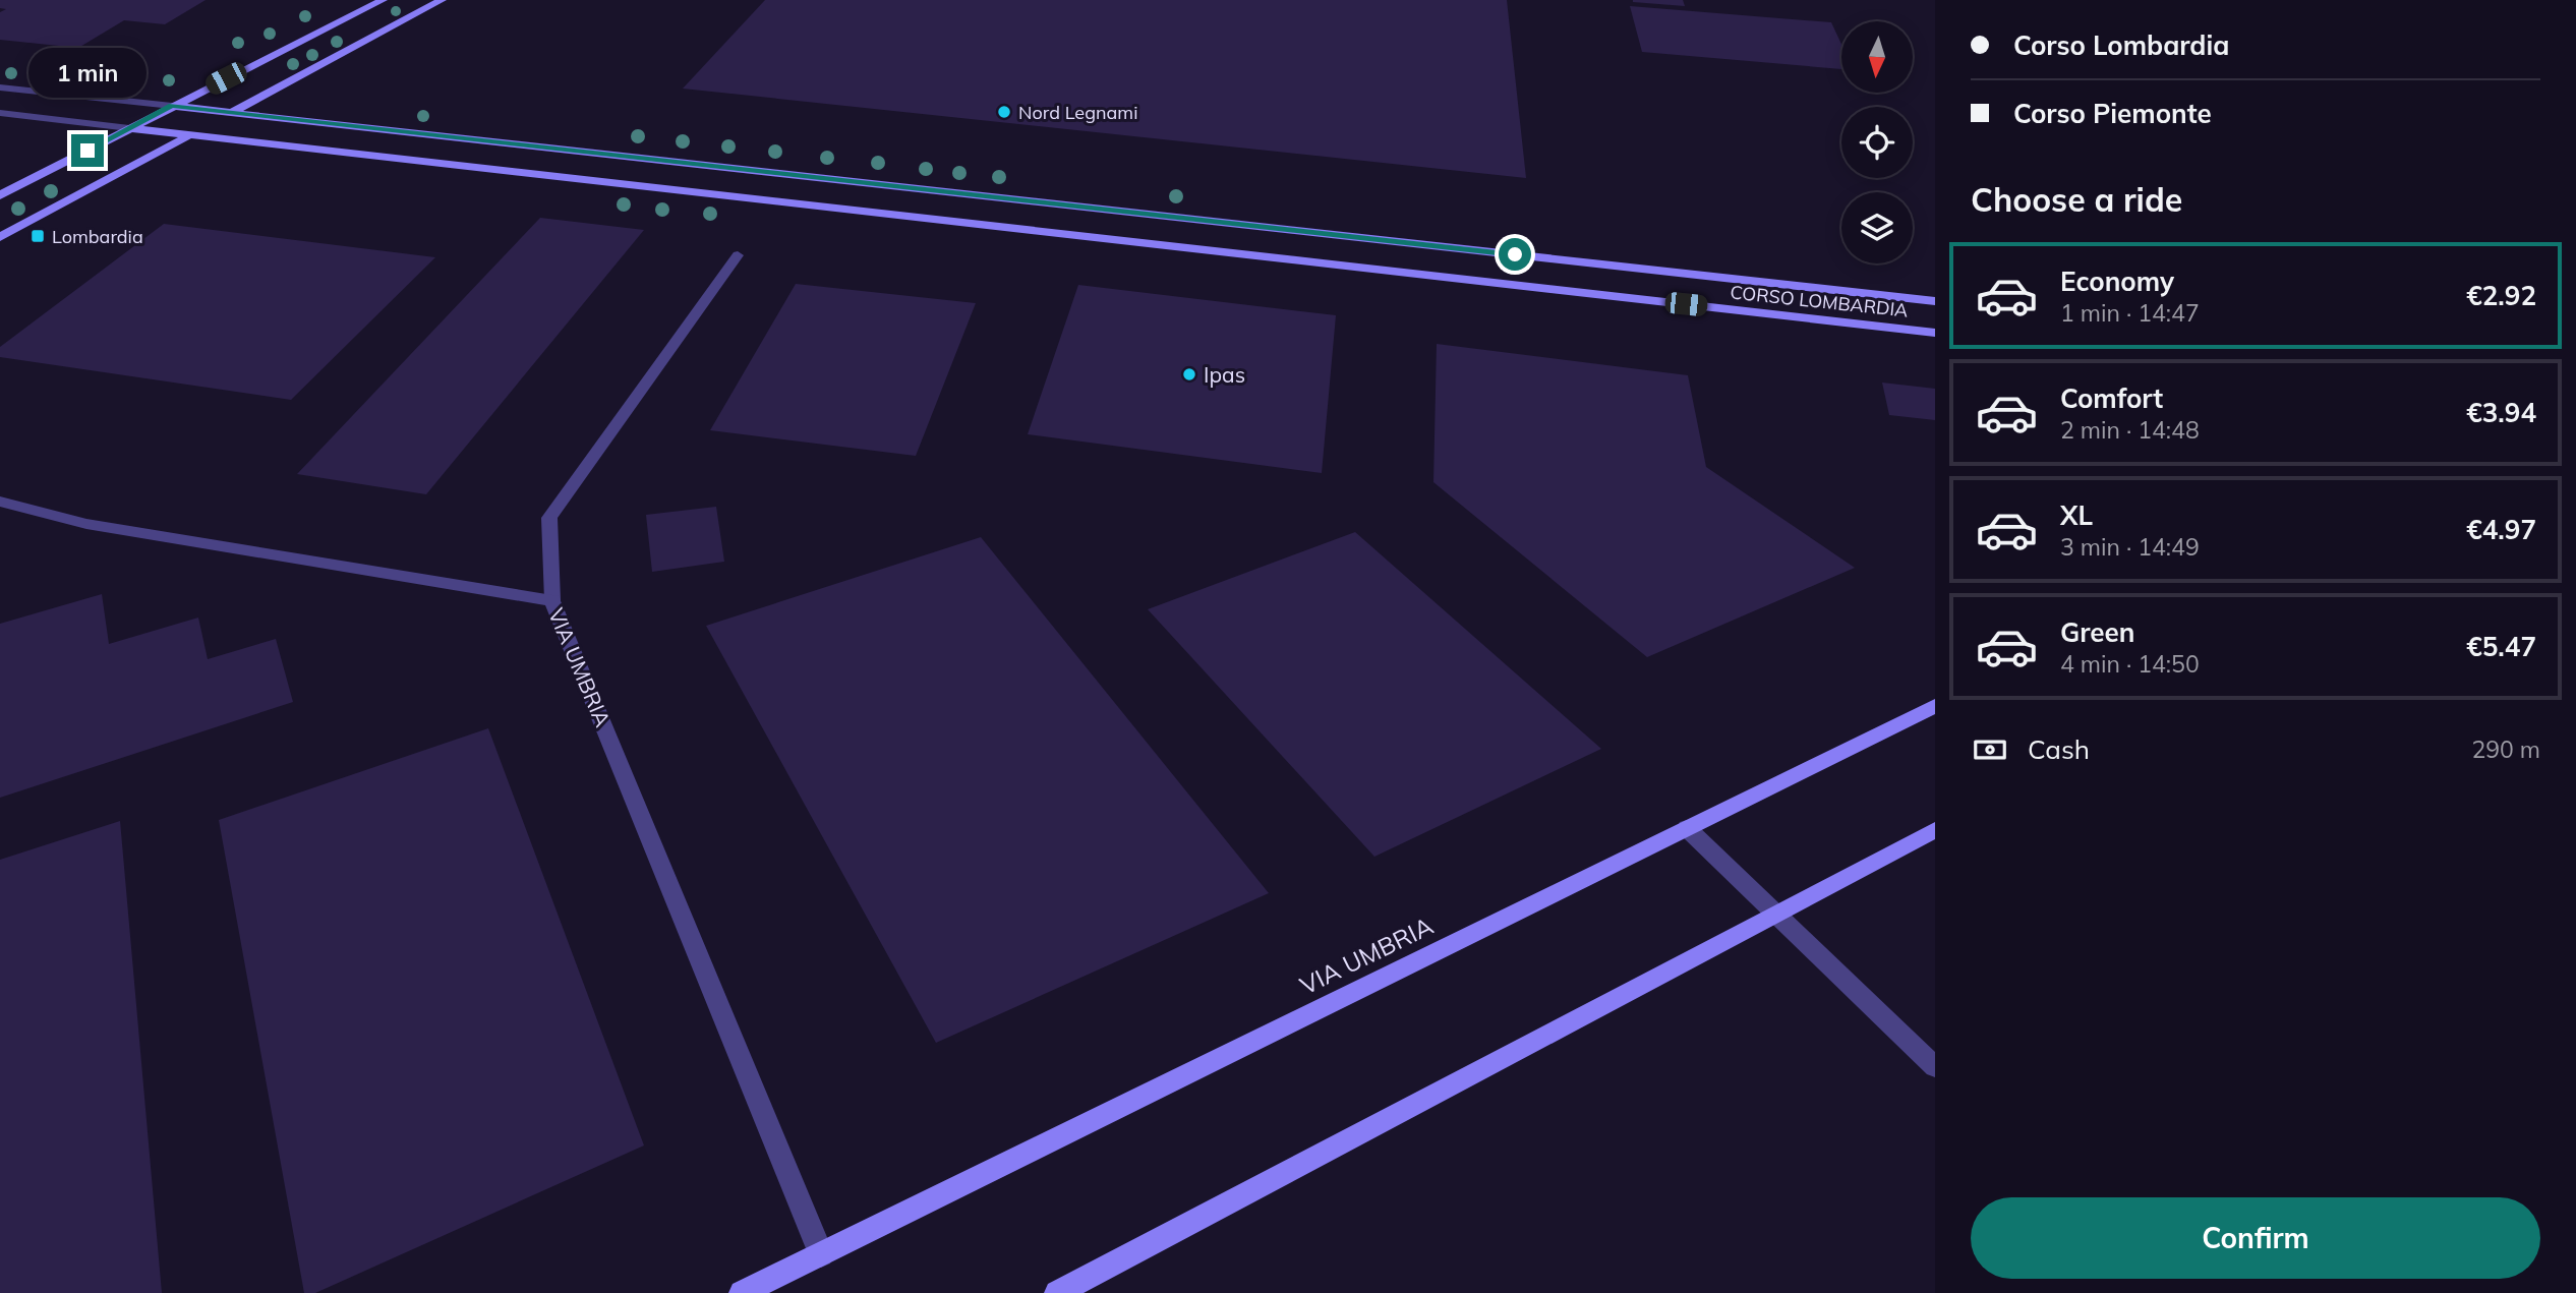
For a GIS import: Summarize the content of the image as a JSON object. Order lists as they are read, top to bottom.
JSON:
{
  "streets": {
    "street": ["CORSO LOMBARDIA", "VIA UMBRIA"]
  },
  "places": {
    "other": ["Nord Legnami", "Ipas"],
    "transit": ["Lombardia"]
  },
  "north": "bottom",
  "page": {
    "banner": ["Corso Lombardia", "Corso Piemonte"],
    "bubble": "1 min",
    "heading": "Choose a ride",
    "list": [
      {
        "name": "Economy",
        "note": "1 min · 14:47",
        "value": "€2.92"
      },
      {
        "name": "Comfort",
        "note": "2 min · 14:48",
        "value": "€3.94"
      },
      {
        "name": "XL",
        "note": "3 min · 14:49",
        "value": "€4.97"
      },
      {
        "name": "Green",
        "note": "4 min · 14:50",
        "value": "€5.47"
      }
    ],
    "pay": ["Cash", "290 m"],
    "buttons": "Confirm"
  }
}
